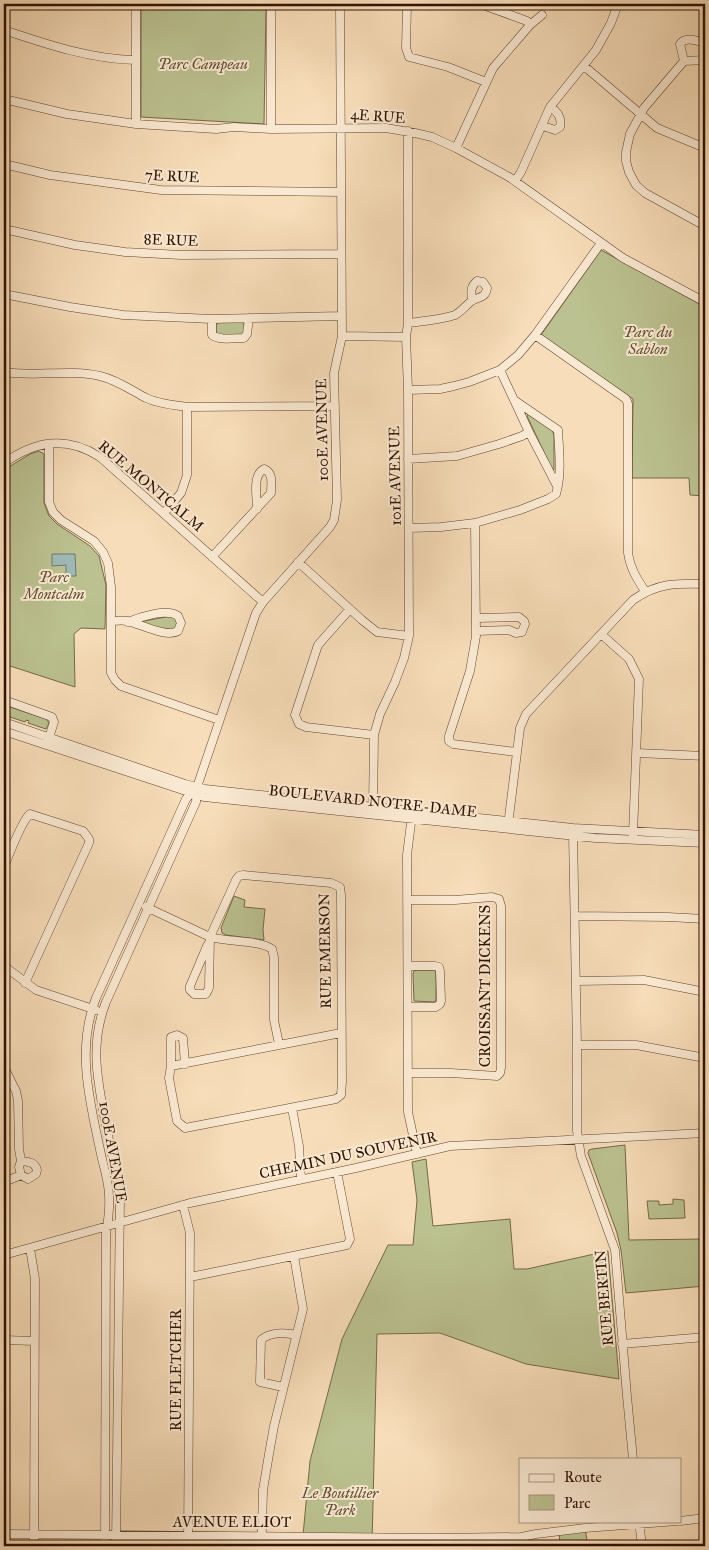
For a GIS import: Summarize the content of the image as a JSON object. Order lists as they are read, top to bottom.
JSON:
{
  "streets": {
    "street": [
      "4E RUE",
      "7E RUE",
      "8E RUE",
      "100E AVENUE",
      "101E AVENUE",
      "RUE MONTCALM",
      "BOULEVARD NOTRE-DAME",
      "RUE EMERSON",
      "CROISSANT DICKENS",
      "CHEMIN DU SOUVENIR",
      "RUE BERTIN",
      "RUE FLETCHER",
      "AVENUE ELIOT"
    ]
  },
  "crossings": [
    ["4E RUE", "100E AVENUE"],
    ["4E RUE", "101E AVENUE"],
    ["7E RUE", "100E AVENUE"],
    ["8E RUE", "100E AVENUE"],
    ["100E AVENUE", "RUE MONTCALM"],
    ["100E AVENUE", "BOULEVARD NOTRE-DAME"],
    ["100E AVENUE", "CHEMIN DU SOUVENIR"],
    ["100E AVENUE", "AVENUE ELIOT"],
    ["101E AVENUE", "BOULEVARD NOTRE-DAME"],
    ["BOULEVARD NOTRE-DAME", "RUE BERTIN"],
    ["CHEMIN DU SOUVENIR", "RUE BERTIN"],
    ["CHEMIN DU SOUVENIR", "RUE FLETCHER"],
    ["RUE FLETCHER", "AVENUE ELIOT"]
  ],
  "parks": [
    "Parc Campeau",
    "Parc du Sablon",
    "Parc Montcalm",
    "Le Boutillier Park"
  ],
  "legend": ["Route", "Parc"]
}
